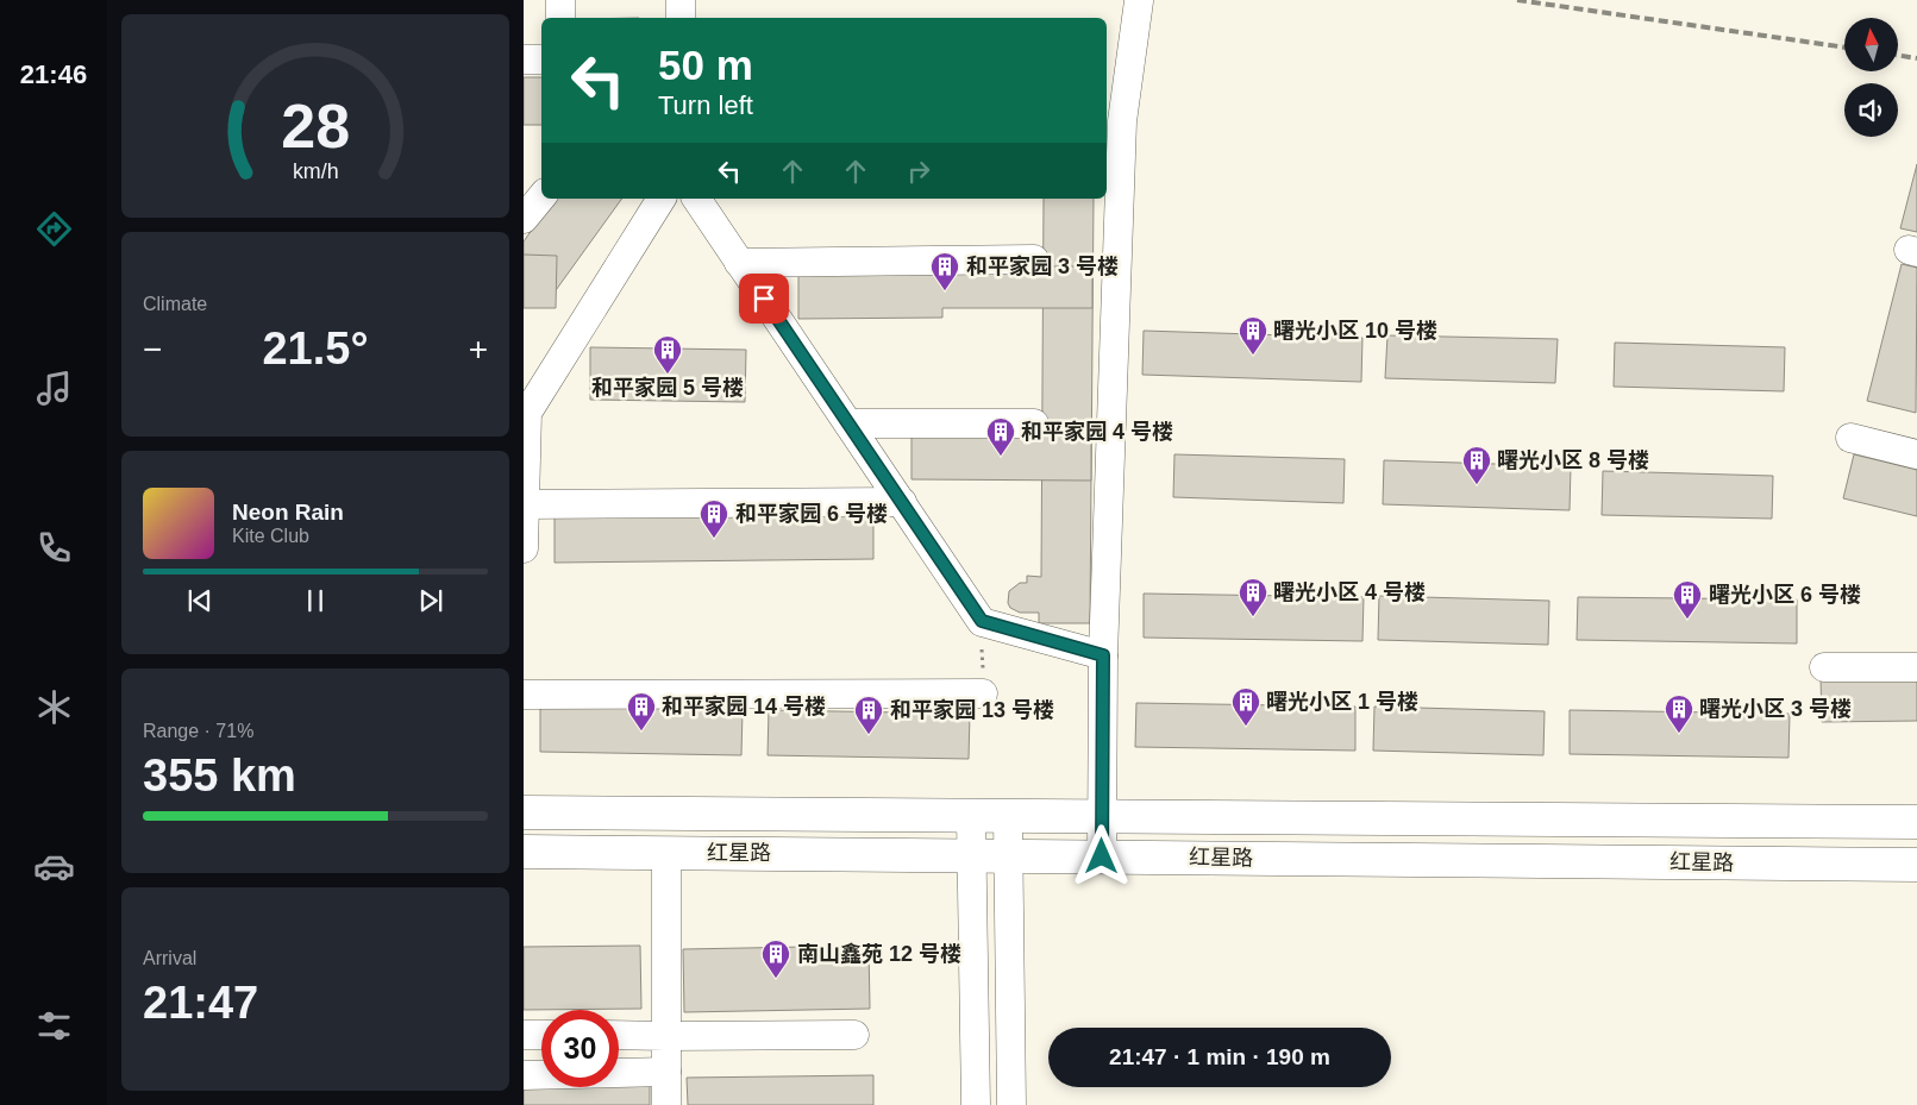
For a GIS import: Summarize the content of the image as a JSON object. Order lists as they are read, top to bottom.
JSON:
{
  "streets": {
    "street": ["红星路"]
  },
  "places": {
    "building": [
      "和平家园 3 号楼",
      "曙光小区 10 号楼",
      "和平家园 5 号楼",
      "和平家园 4 号楼",
      "曙光小区 8 号楼",
      "和平家园 6 号楼",
      "曙光小区 4 号楼",
      "曙光小区 6 号楼",
      "曙光小区 1 号楼",
      "和平家园 14 号楼",
      "曙光小区 3 号楼",
      "和平家园 13 号楼",
      "南山鑫苑 12 号楼"
    ]
  },
  "north": "top",
  "page": {
    "tabs": "21:46",
    "turn": ["50 m", "Turn left"],
    "tile": [
      "Climate",
      ["Range · 71%", "355 km"],
      ["Arrival", "21:47"]
    ],
    "heat": ["−", "21.5°", "+"],
    "song": ["Neon Rain", "Kite Club"],
    "limit": "30",
    "trip": "21:47 · 1 min · 190 m",
    "gauge": ["28", "km/h"]
  }
}
